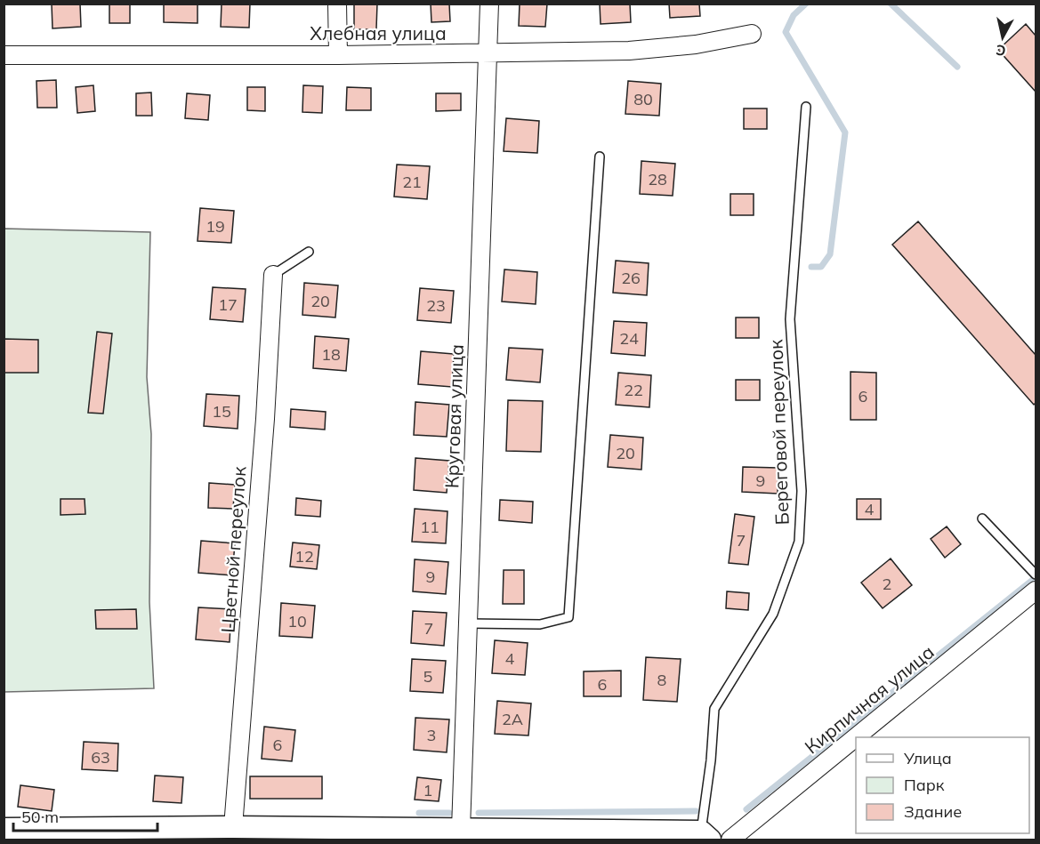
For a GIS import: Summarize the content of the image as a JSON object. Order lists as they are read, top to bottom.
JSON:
{
  "streets": {
    "street": [
      "Хлебная улица",
      "Круговая улица",
      "Цветной переулок",
      "Кирпичная улица"
    ],
    "lane": ["Береговой переулок"]
  },
  "crossings": [
    ["Хлебная улица", "Круговая улица"]
  ],
  "house_numbers": [
    "80",
    "28",
    "21",
    "19",
    "26",
    "20",
    "17",
    "23",
    "24",
    "18",
    "22",
    "6",
    "15",
    "20",
    "9",
    "4",
    "11",
    "7",
    "12",
    "9",
    "2",
    "10",
    "7",
    "4",
    "5",
    "8",
    "6",
    "2А",
    "3",
    "6",
    "63",
    "1"
  ],
  "legend": ["Улица", "Парк", "Здание"],
  "scale_bar": "50 m",
  "north": "bottom"
}
